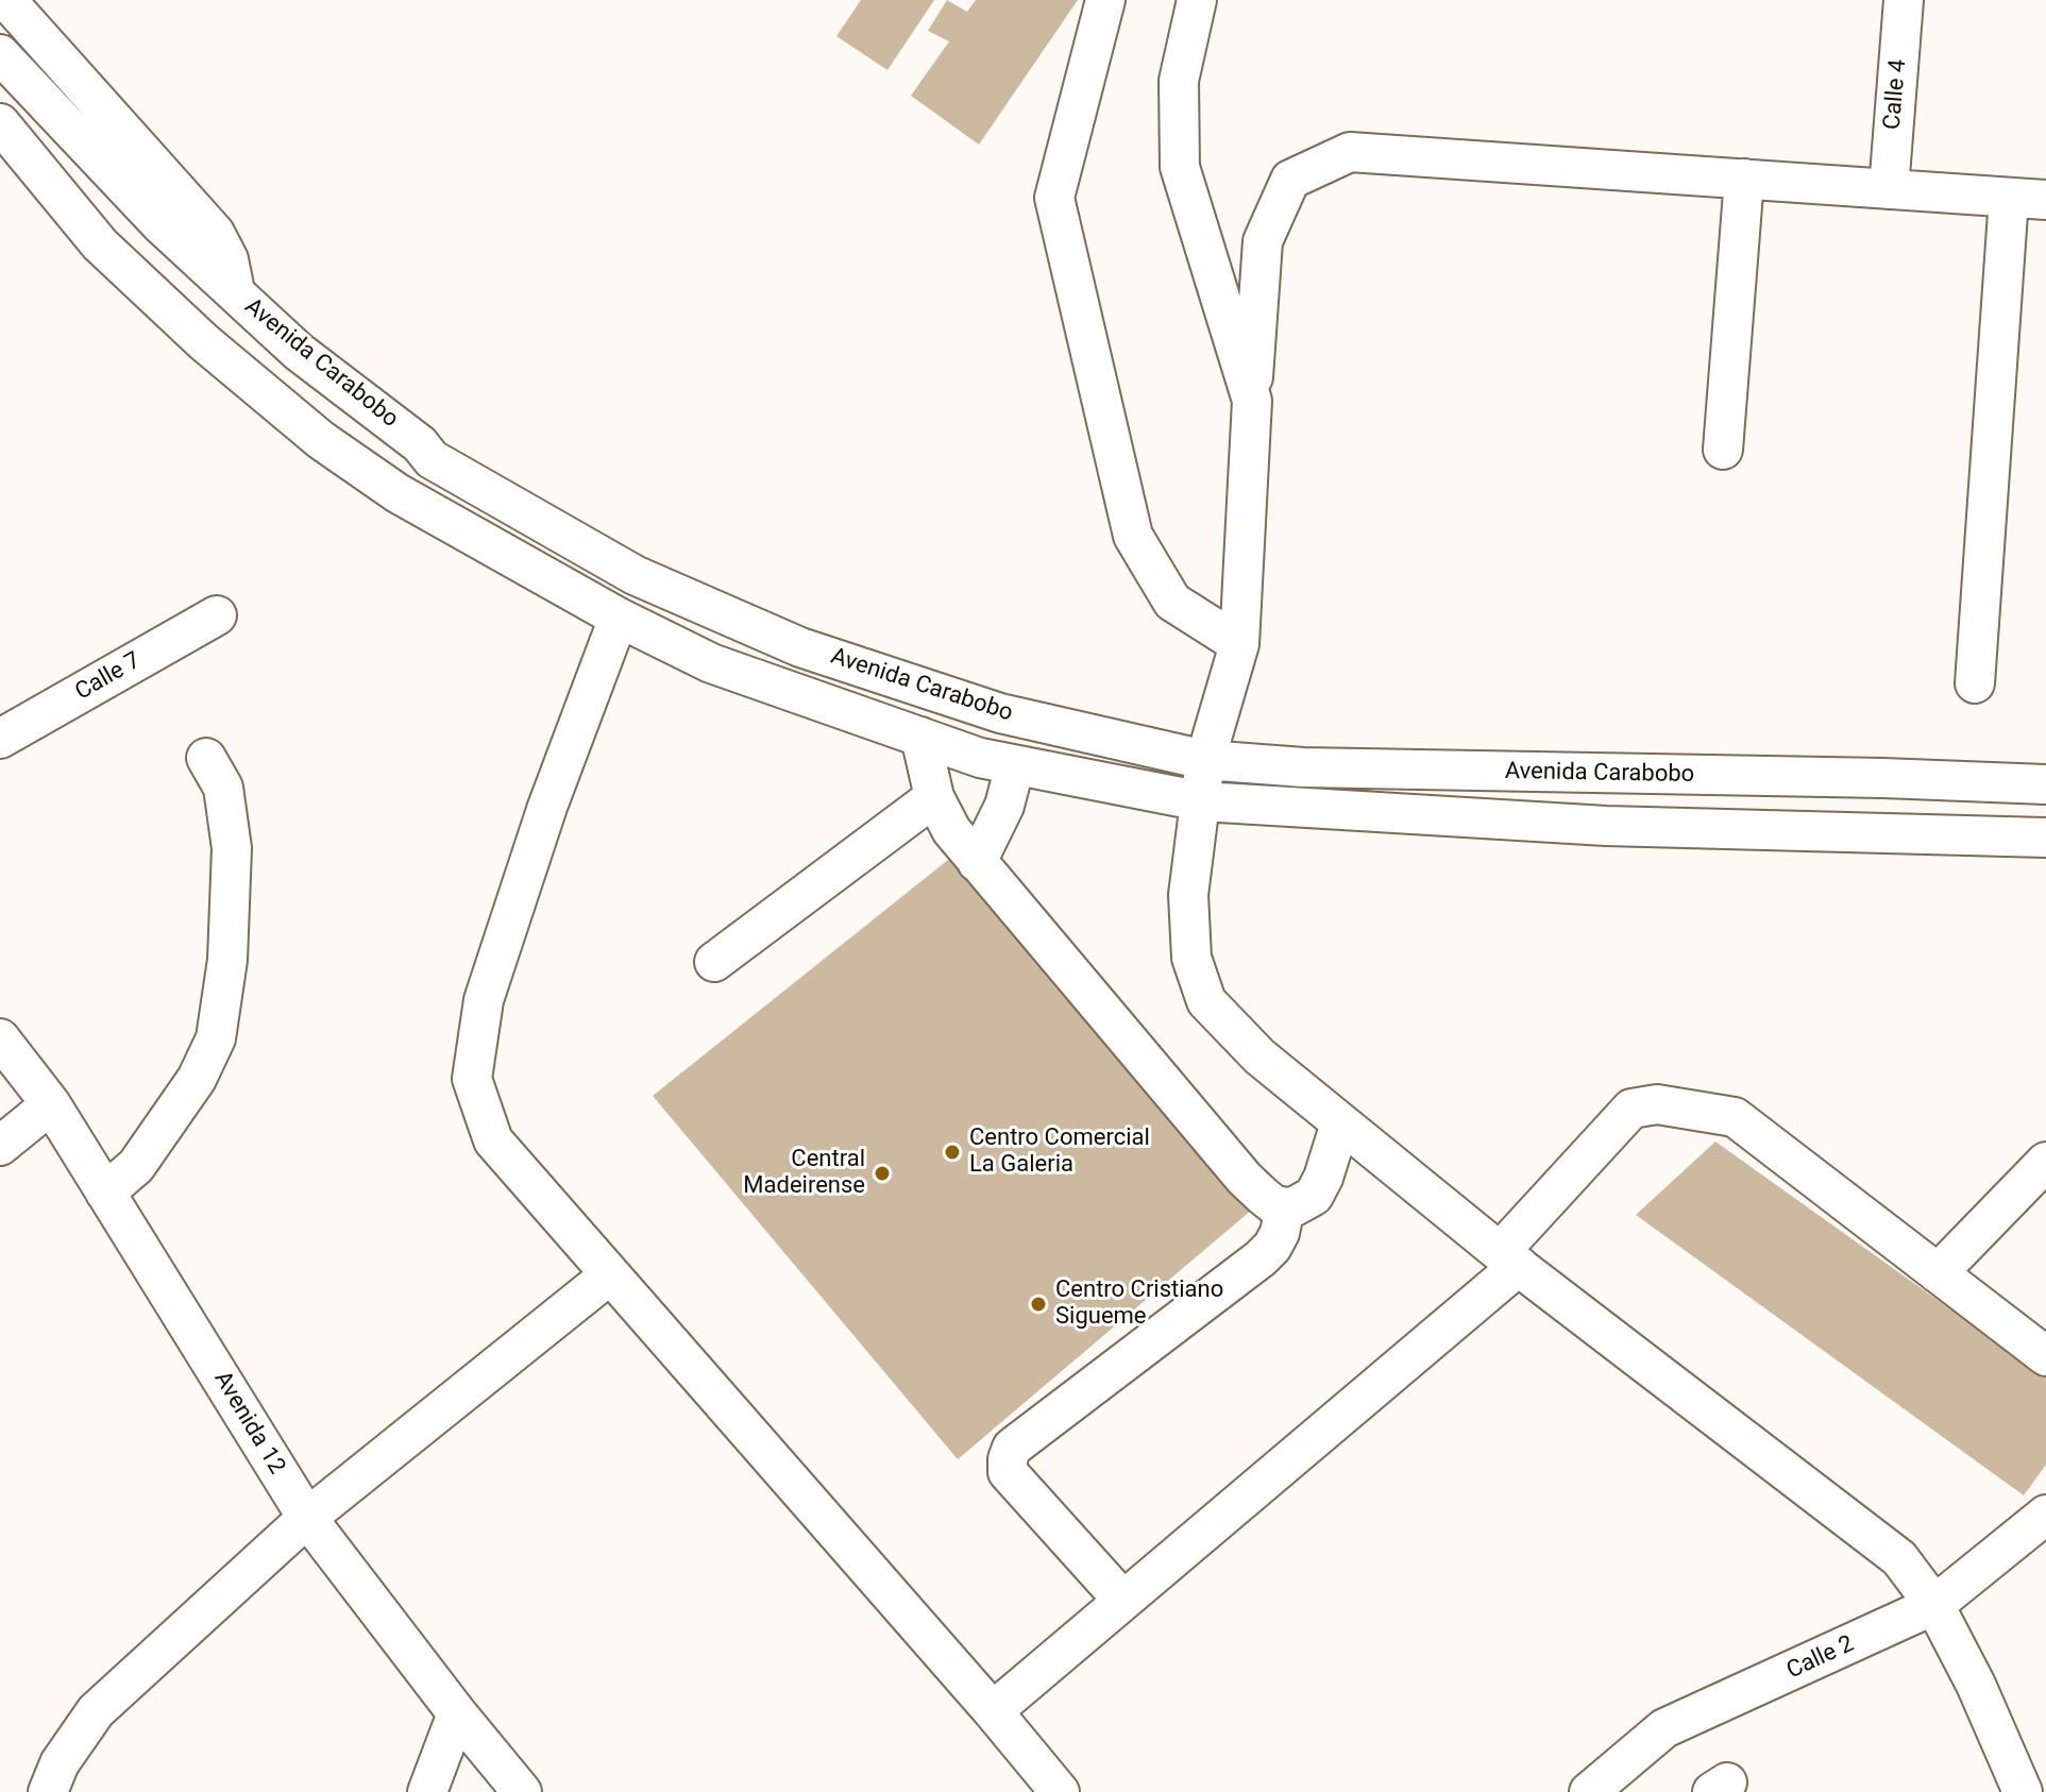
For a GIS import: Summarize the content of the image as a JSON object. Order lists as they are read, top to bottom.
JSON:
{
  "streets": {
    "street": [
      "Calle 4",
      "Avenida Carabobo",
      "Calle 7",
      "Avenida 12",
      "Calle 2"
    ]
  },
  "places": ["Centro Comercial La Galeria", "Central Madeirense", "Centro Cristiano Sigueme"]
}
